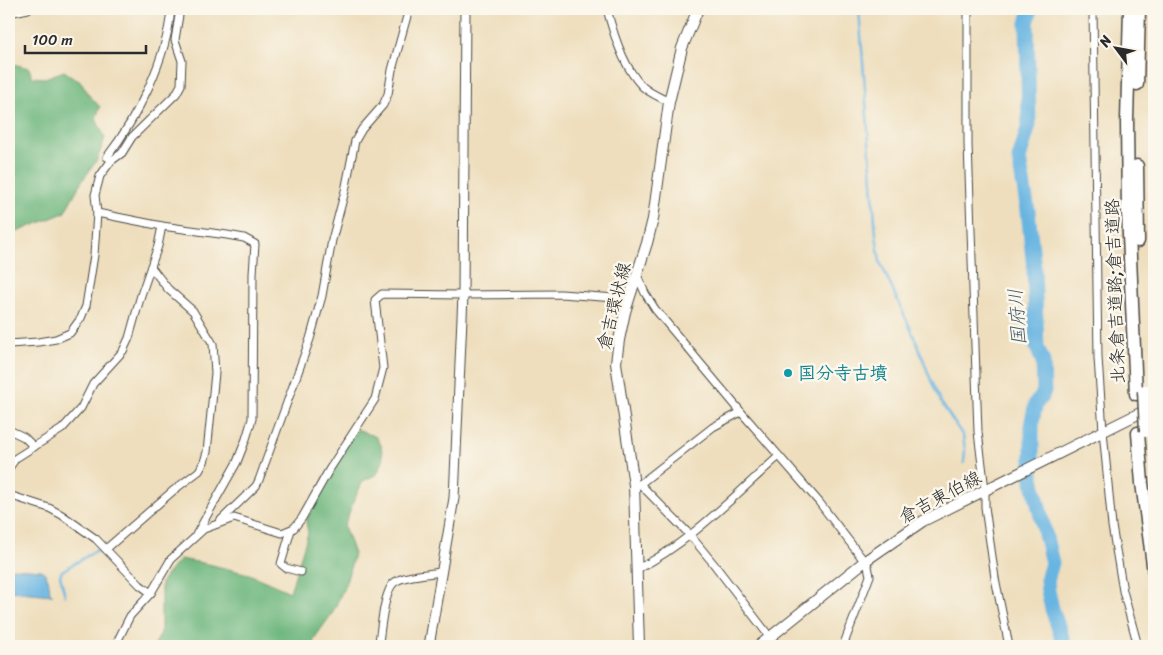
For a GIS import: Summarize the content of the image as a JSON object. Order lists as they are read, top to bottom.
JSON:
{
  "streets": {
    "highway": ["北条倉吉道路;倉吉道路"],
    "main road": ["倉吉環状線", "倉吉東伯線"]
  },
  "water": ["国府川"],
  "places": ["国分寺古墳"],
  "scale_bar": "100 m",
  "north": "top left"
}
